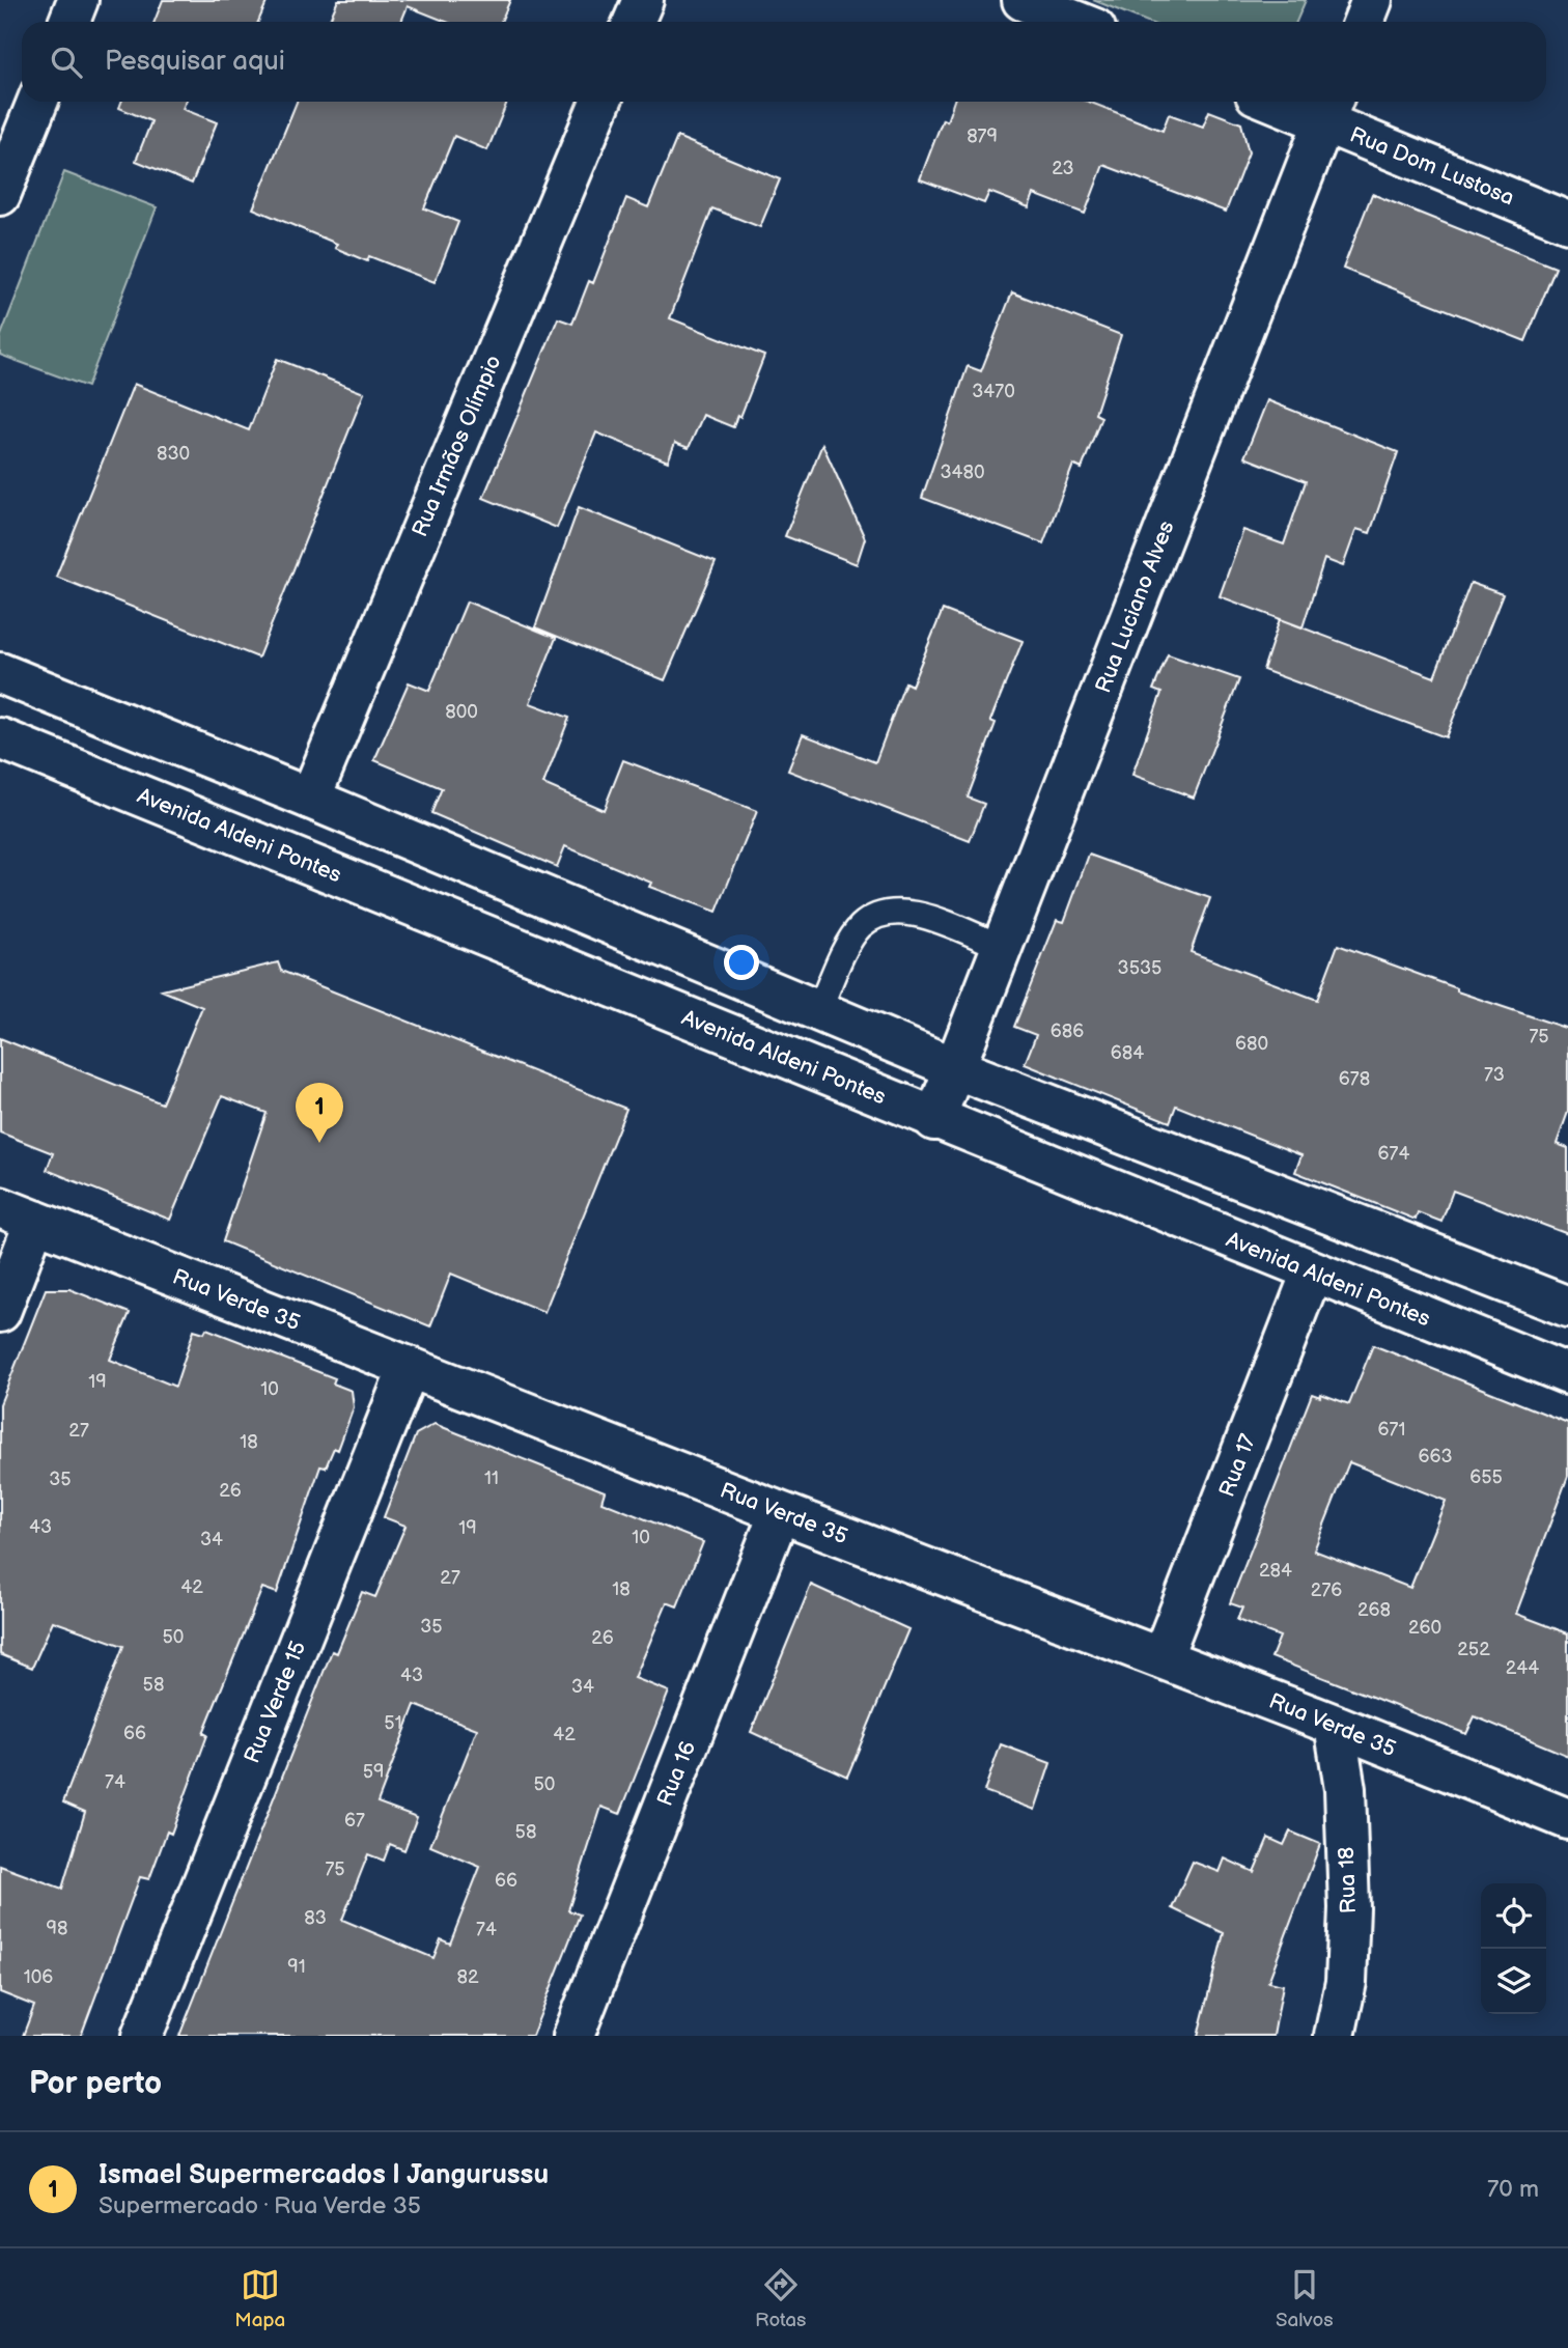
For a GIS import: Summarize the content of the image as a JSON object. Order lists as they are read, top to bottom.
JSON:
{
  "streets": {
    "street": [
      "Rua Dom Lustosa",
      "Rua Irmãos Olímpio",
      "Rua Luciano Alves",
      "Avenida Aldeni Pontes",
      "Rua Verde 35",
      "Rua 17",
      "Rua Verde 15",
      "Rua 16",
      "Rua 18"
    ]
  },
  "crossings": [
    ["Rua Dom Lustosa", "Rua Luciano Alves"],
    ["Rua Luciano Alves", "Avenida Aldeni Pontes"],
    ["Avenida Aldeni Pontes", "Rua 17"],
    ["Rua Verde 35", "Rua 17"],
    ["Rua Verde 35", "Rua Verde 15"],
    ["Rua Verde 35", "Rua 16"],
    ["Rua Verde 35", "Rua 18"]
  ],
  "house_numbers": [
    "879",
    "23",
    "3470",
    "830",
    "3480",
    "800",
    "3535",
    "686",
    "75",
    "680",
    "684",
    "73",
    "678",
    "674",
    "19",
    "10",
    "671",
    "27",
    "18",
    "663",
    "655",
    "11",
    "35",
    "26",
    "43",
    "19",
    "10",
    "34",
    "284",
    "27",
    "42",
    "18",
    "276",
    "268",
    "35",
    "260",
    "50",
    "26",
    "252",
    "244",
    "43",
    "58",
    "34",
    "51",
    "66",
    "42",
    "59",
    "74",
    "50",
    "67",
    "58",
    "75",
    "66",
    "83",
    "98",
    "74",
    "91",
    "106",
    "82"
  ],
  "page": {
    "search": "Pesquisar aqui",
    "pins": "1",
    "heading": "Por perto",
    "list": [
      {
        "mark": "1",
        "name": "Ismael Supermercados | Jangurussu",
        "note": "Supermercado · Rua Verde 35",
        "value": "70 m"
      }
    ],
    "nav": ["Mapa", "Rotas", "Salvos"]
  }
}
